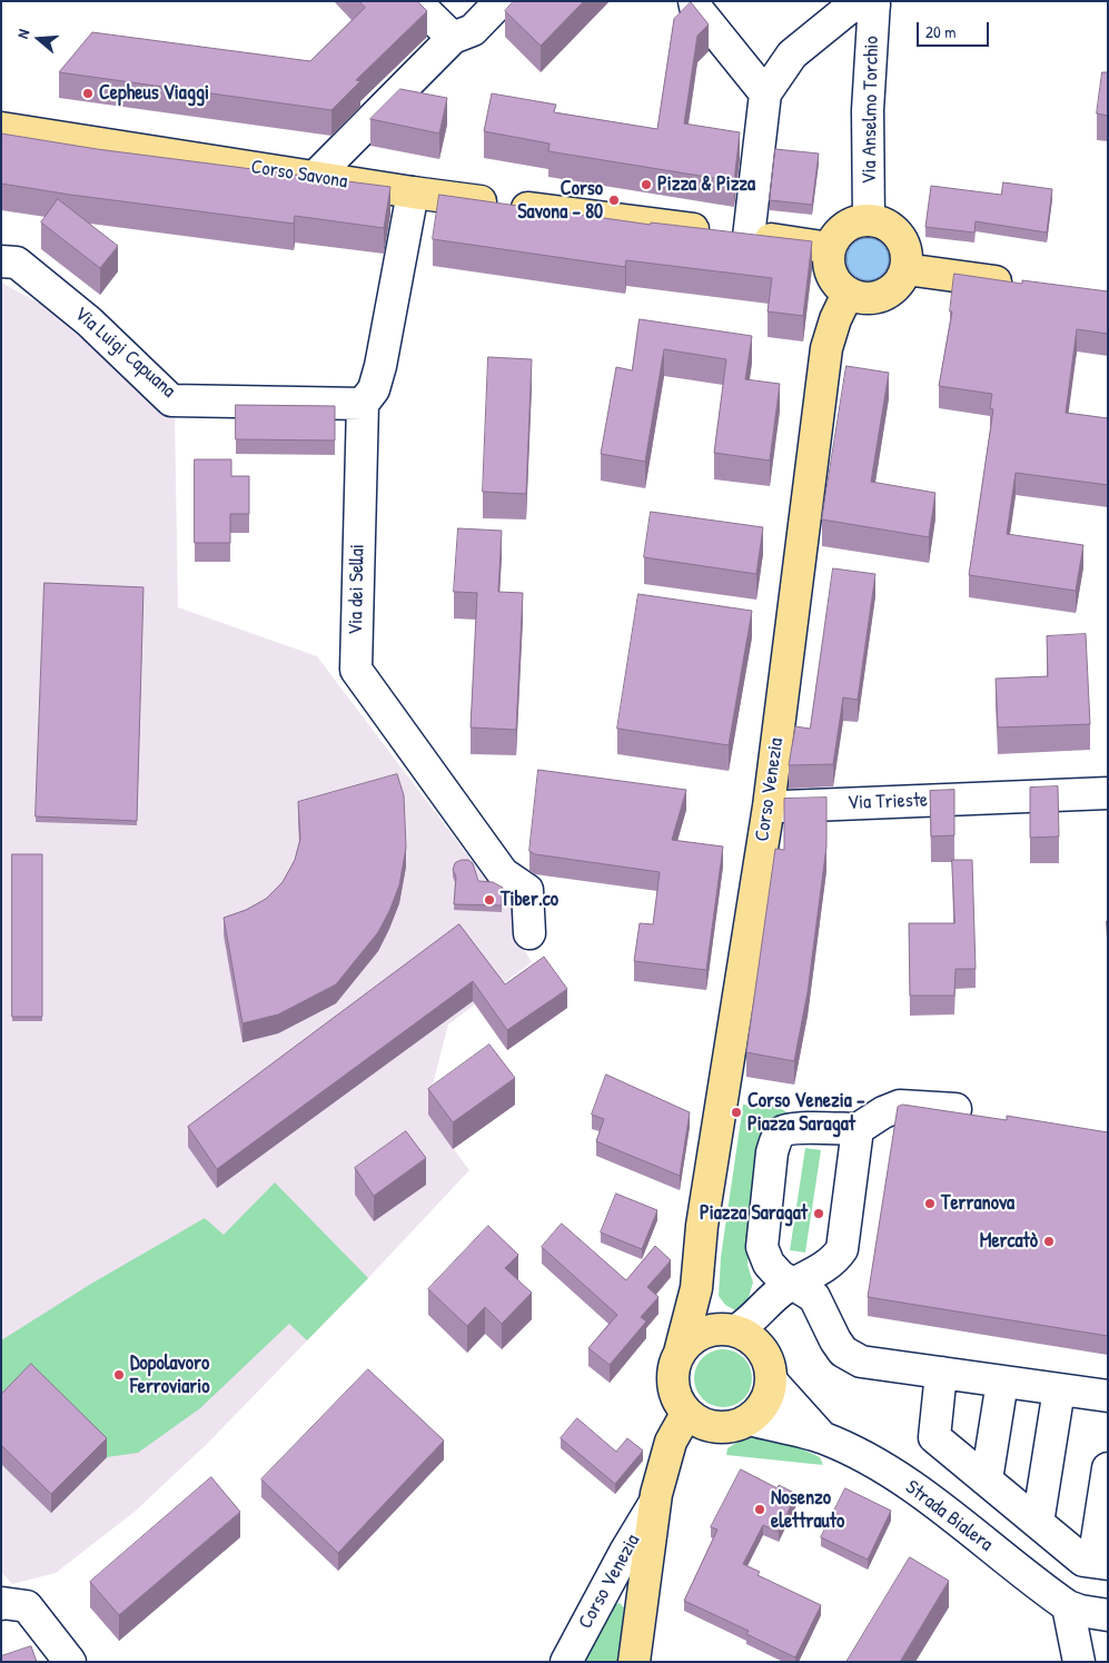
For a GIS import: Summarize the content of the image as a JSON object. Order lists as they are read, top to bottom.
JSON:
{
  "streets": {
    "main road": ["Corso Savona", "Corso Venezia"],
    "street": [
      "Via Anselmo Torchio",
      "Via Luigi Capuana",
      "Via dei Sellai",
      "Via Trieste",
      "Strada Bialera"
    ]
  },
  "crossings": [
    ["Via Anselmo Torchio", "Corso Savona"],
    ["Via Anselmo Torchio", "Corso Venezia"],
    ["Corso Savona", "Via dei Sellai"],
    ["Corso Savona", "Corso Venezia"],
    ["Via Luigi Capuana", "Via dei Sellai"],
    ["Corso Venezia", "Via Trieste"],
    ["Corso Venezia", "Strada Bialera"]
  ],
  "places": [
    "Cepheus Viaggi",
    "Pizza & Pizza",
    "Corso Savona – 80",
    "Tiber.co",
    "Corso Venezia – Piazza Saragat",
    "Terranova",
    "Piazza Saragat",
    "Mercatò",
    "Dopolavoro Ferroviario",
    "Nosenzo elettrauto"
  ],
  "scale_bar": "20 m",
  "north": "left"
}
